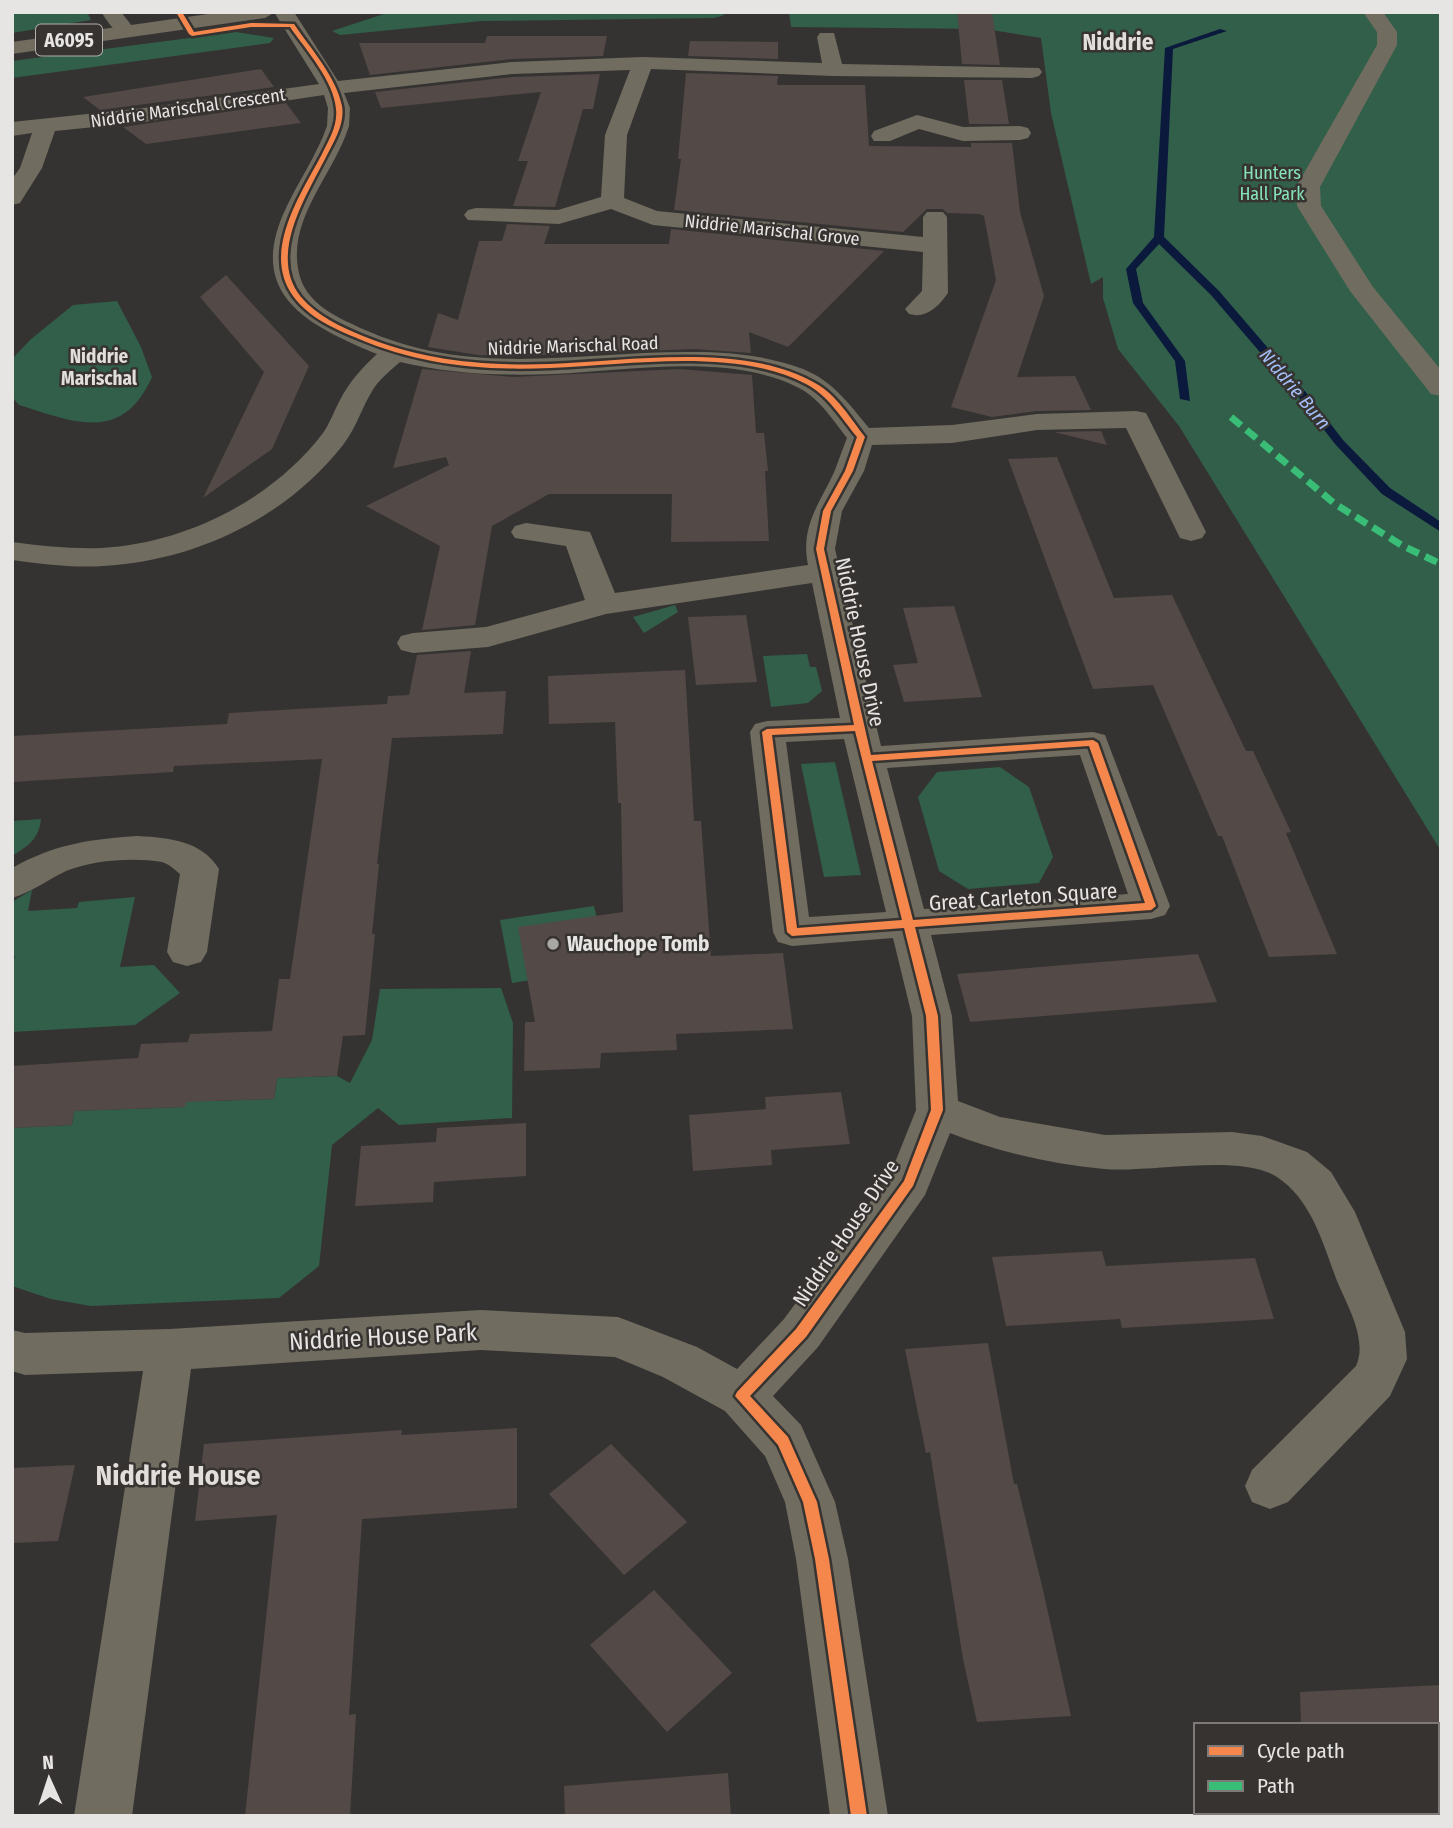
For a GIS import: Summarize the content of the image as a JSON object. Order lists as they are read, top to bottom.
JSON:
{
  "streets": {
    "main road": ["A6095"],
    "street": [
      "Niddrie Marischal Crescent",
      "Niddrie Marischal Grove",
      "Niddrie Marischal Road",
      "Niddrie House Drive",
      "Great Carleton Square",
      "Niddrie House Park"
    ]
  },
  "crossings": [
    ["Niddrie Marischal Crescent", "Niddrie Marischal Road"],
    ["Niddrie Marischal Road", "Niddrie House Drive"],
    ["Niddrie House Drive", "Great Carleton Square"],
    ["Niddrie House Drive", "Niddrie House Park"]
  ],
  "districts": ["Niddrie", "Niddrie Marischal", "Niddrie House"],
  "water": ["Niddrie Burn"],
  "parks": ["Hunters Hall Park"],
  "places": ["Wauchope Tomb"],
  "legend": ["Cycle path", "Path"],
  "north": "top"
}
